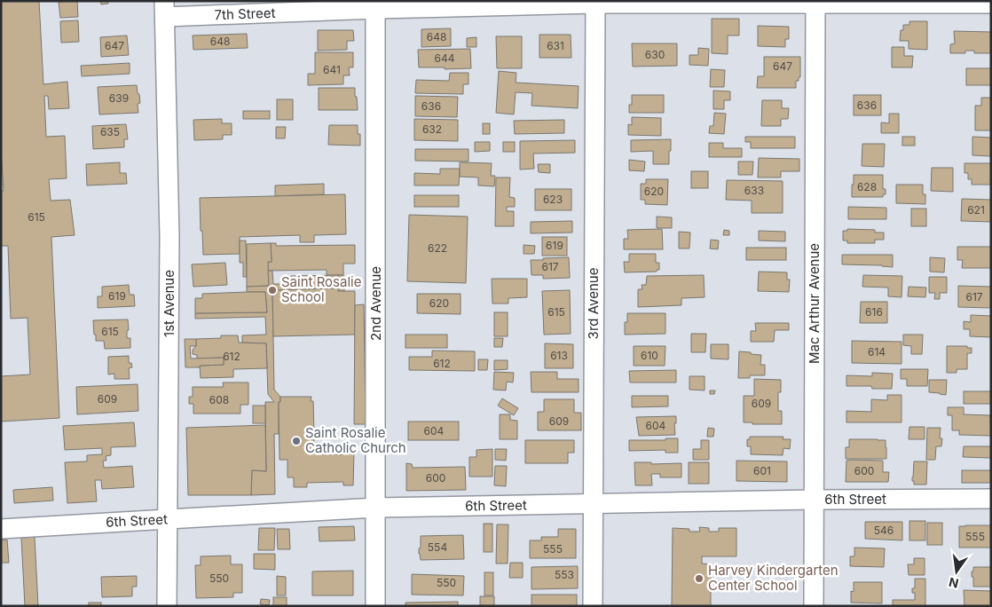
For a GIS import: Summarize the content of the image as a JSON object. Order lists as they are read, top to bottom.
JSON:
{
  "streets": {
    "street": [
      "7th Street",
      "1st Avenue",
      "2nd Avenue",
      "3rd Avenue",
      "Mac Arthur Avenue",
      "6th Street"
    ]
  },
  "crossings": [
    ["7th Street", "1st Avenue"],
    ["7th Street", "2nd Avenue"],
    ["7th Street", "3rd Avenue"],
    ["7th Street", "Mac Arthur Avenue"],
    ["1st Avenue", "6th Street"],
    ["2nd Avenue", "6th Street"],
    ["3rd Avenue", "6th Street"],
    ["Mac Arthur Avenue", "6th Street"]
  ],
  "places": ["Saint Rosalie School", "Saint Rosalie Catholic Church", "Harvey Kindergarten Center School"],
  "house_numbers": [
    "648",
    "648",
    "647",
    "631",
    "630",
    "644",
    "647",
    "641",
    "639",
    "636",
    "636",
    "632",
    "635",
    "628",
    "633",
    "620",
    "623",
    "621",
    "615",
    "619",
    "622",
    "617",
    "619",
    "617",
    "620",
    "615",
    "616",
    "615",
    "614",
    "613",
    "610",
    "612",
    "612",
    "609",
    "608",
    "609",
    "609",
    "604",
    "604",
    "601",
    "600",
    "600",
    "546",
    "555",
    "554",
    "555",
    "553",
    "550",
    "550"
  ],
  "north": "bottom"
}
